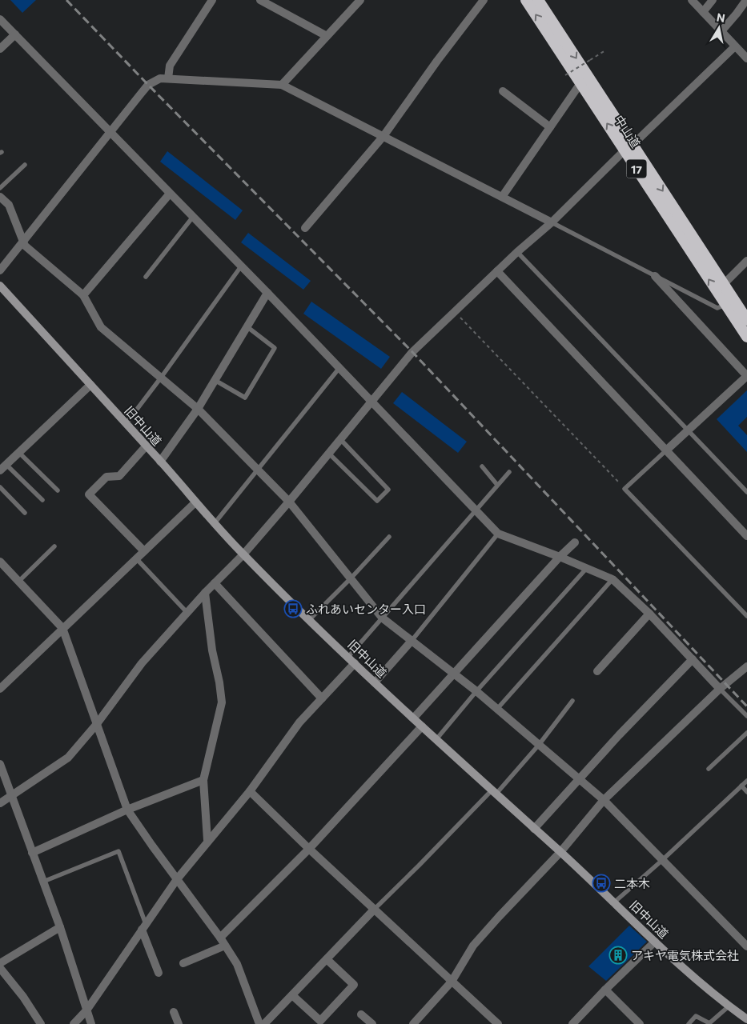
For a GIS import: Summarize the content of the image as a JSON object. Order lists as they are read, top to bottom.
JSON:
{
  "streets": {
    "highway": ["中山道", "17"],
    "main road": ["旧中山道"]
  },
  "places": {
    "bus stop": ["ふれあいセンター入口", "二本木"],
    "building": ["アキヤ電気株式会社"]
  },
  "north": "top"
}
